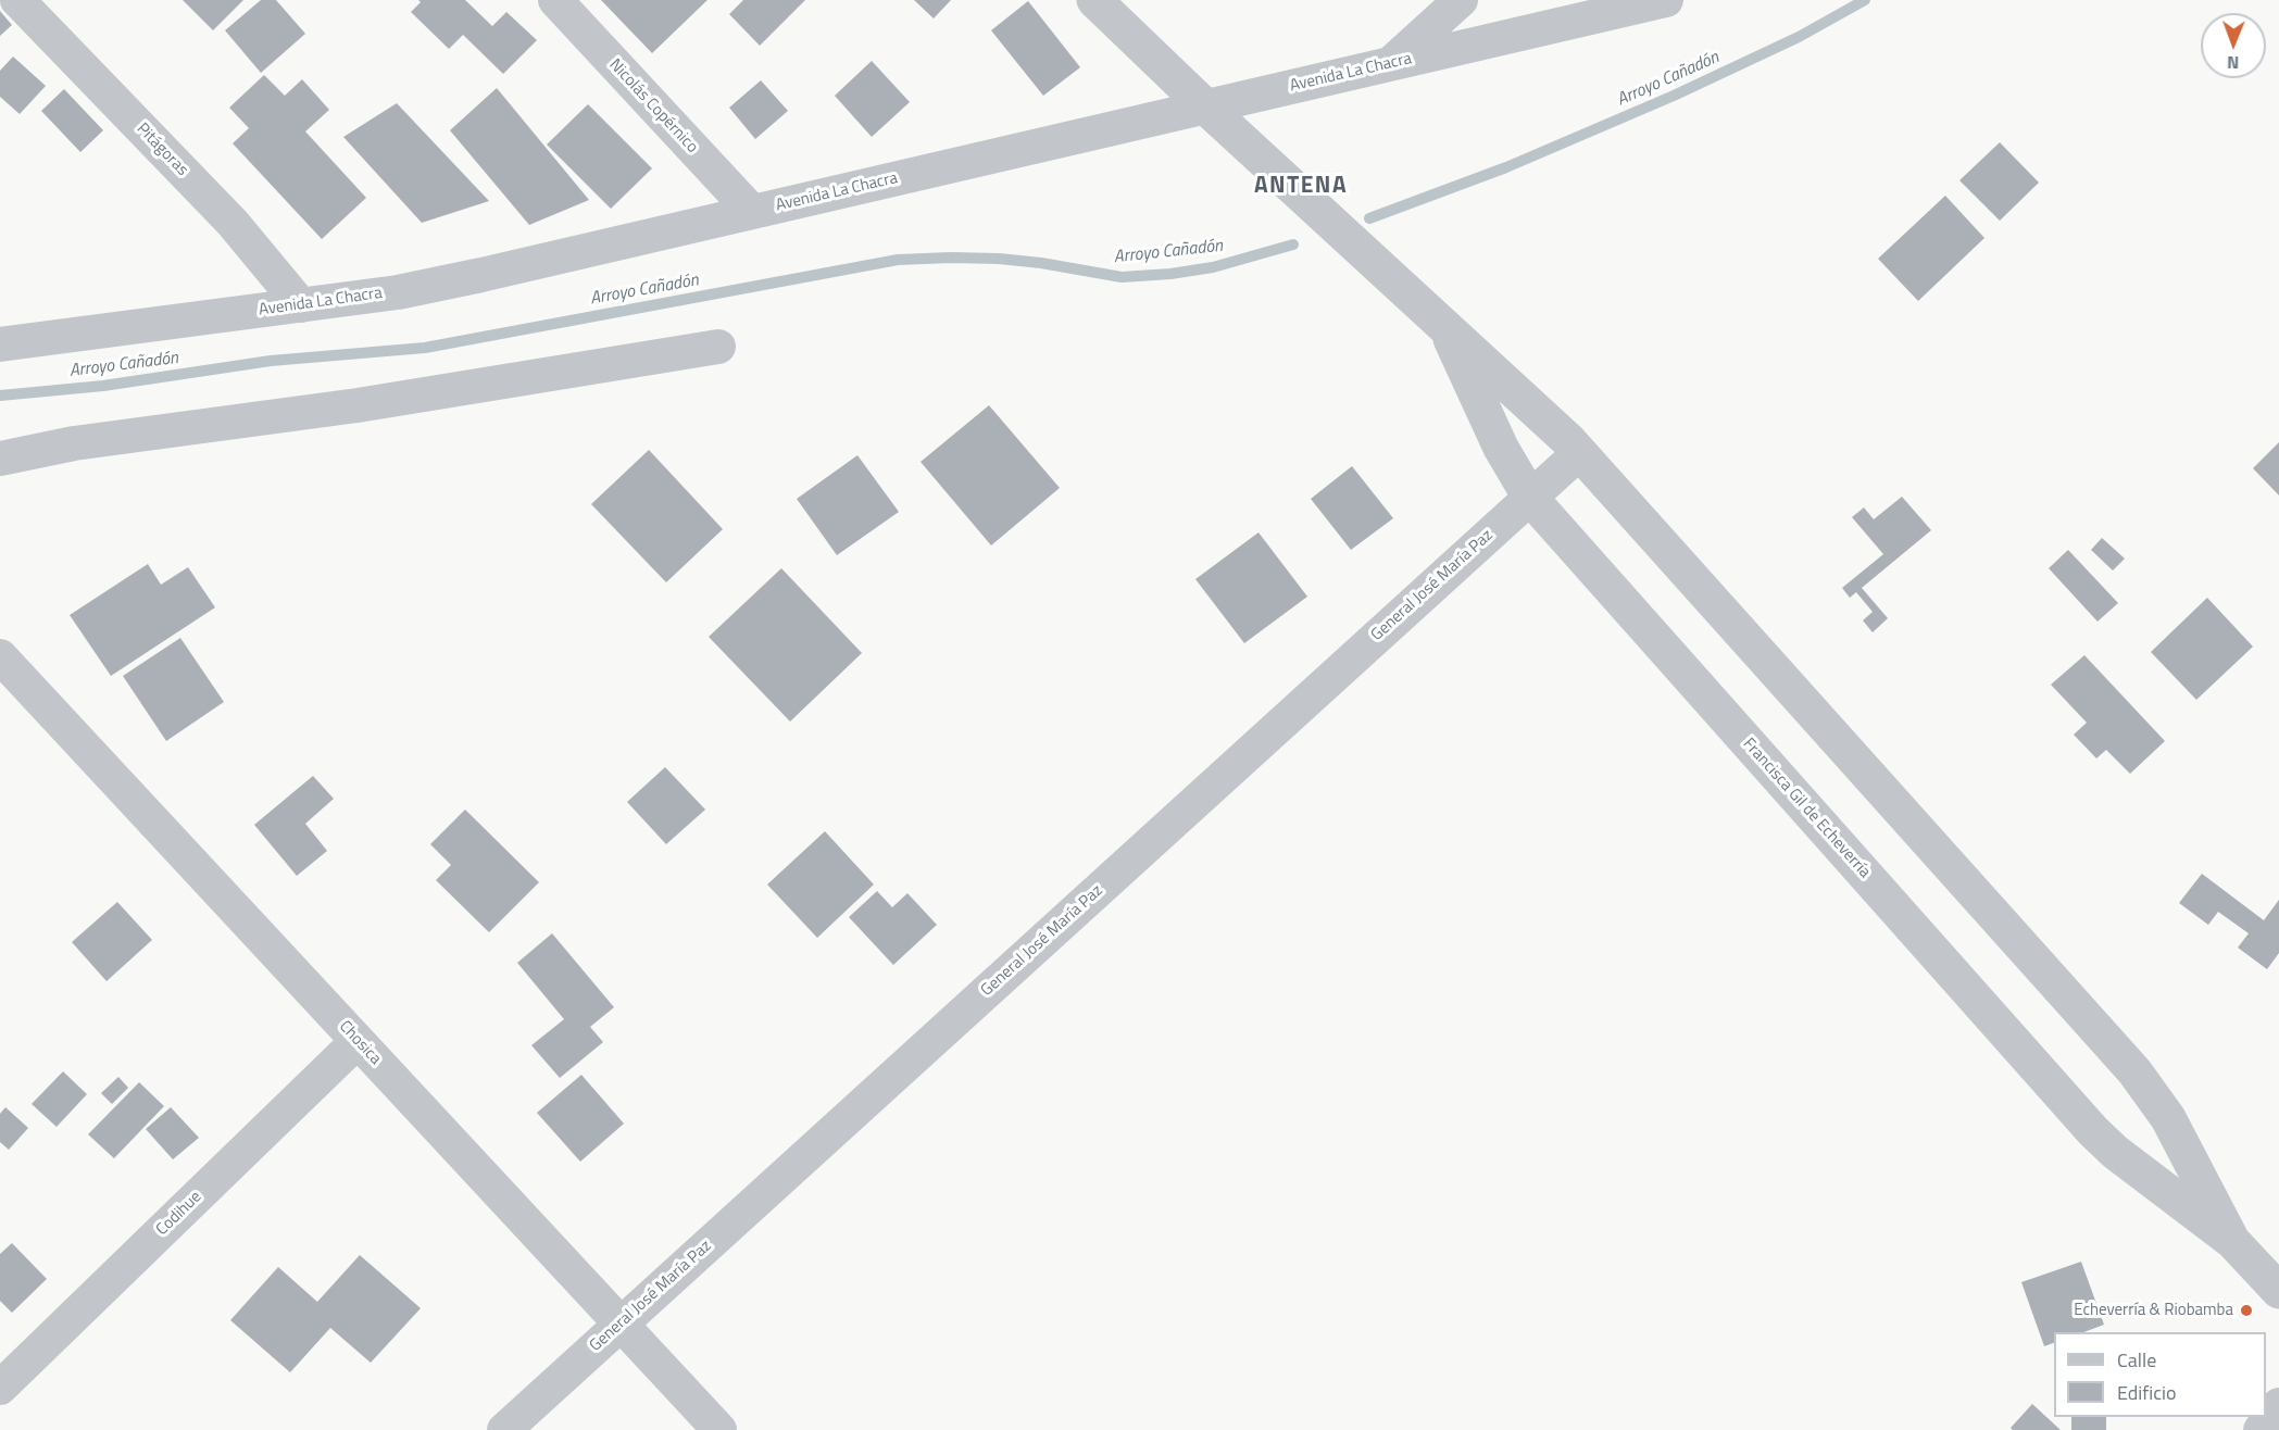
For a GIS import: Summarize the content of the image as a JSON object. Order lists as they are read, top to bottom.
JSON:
{
  "streets": {
    "street": [
      "Avenida La Chacra",
      "Nicolás Copérnico",
      "Pitágoras",
      "General José María Paz",
      "Francisca Gil de Echeverría",
      "Chosica",
      "Codihue"
    ]
  },
  "crossings": [
    ["Avenida La Chacra", "Nicolás Copérnico"],
    ["Avenida La Chacra", "Pitágoras"],
    ["Avenida La Chacra", "Francisca Gil de Echeverría"],
    ["General José María Paz", "Francisca Gil de Echeverría"],
    ["General José María Paz", "Chosica"],
    ["Chosica", "Codihue"]
  ],
  "districts": ["ANTENA"],
  "water": ["Arroyo Cañadón"],
  "places": ["Echeverría & Riobamba"],
  "legend": ["Calle", "Edificio"],
  "north": "bottom"
}
